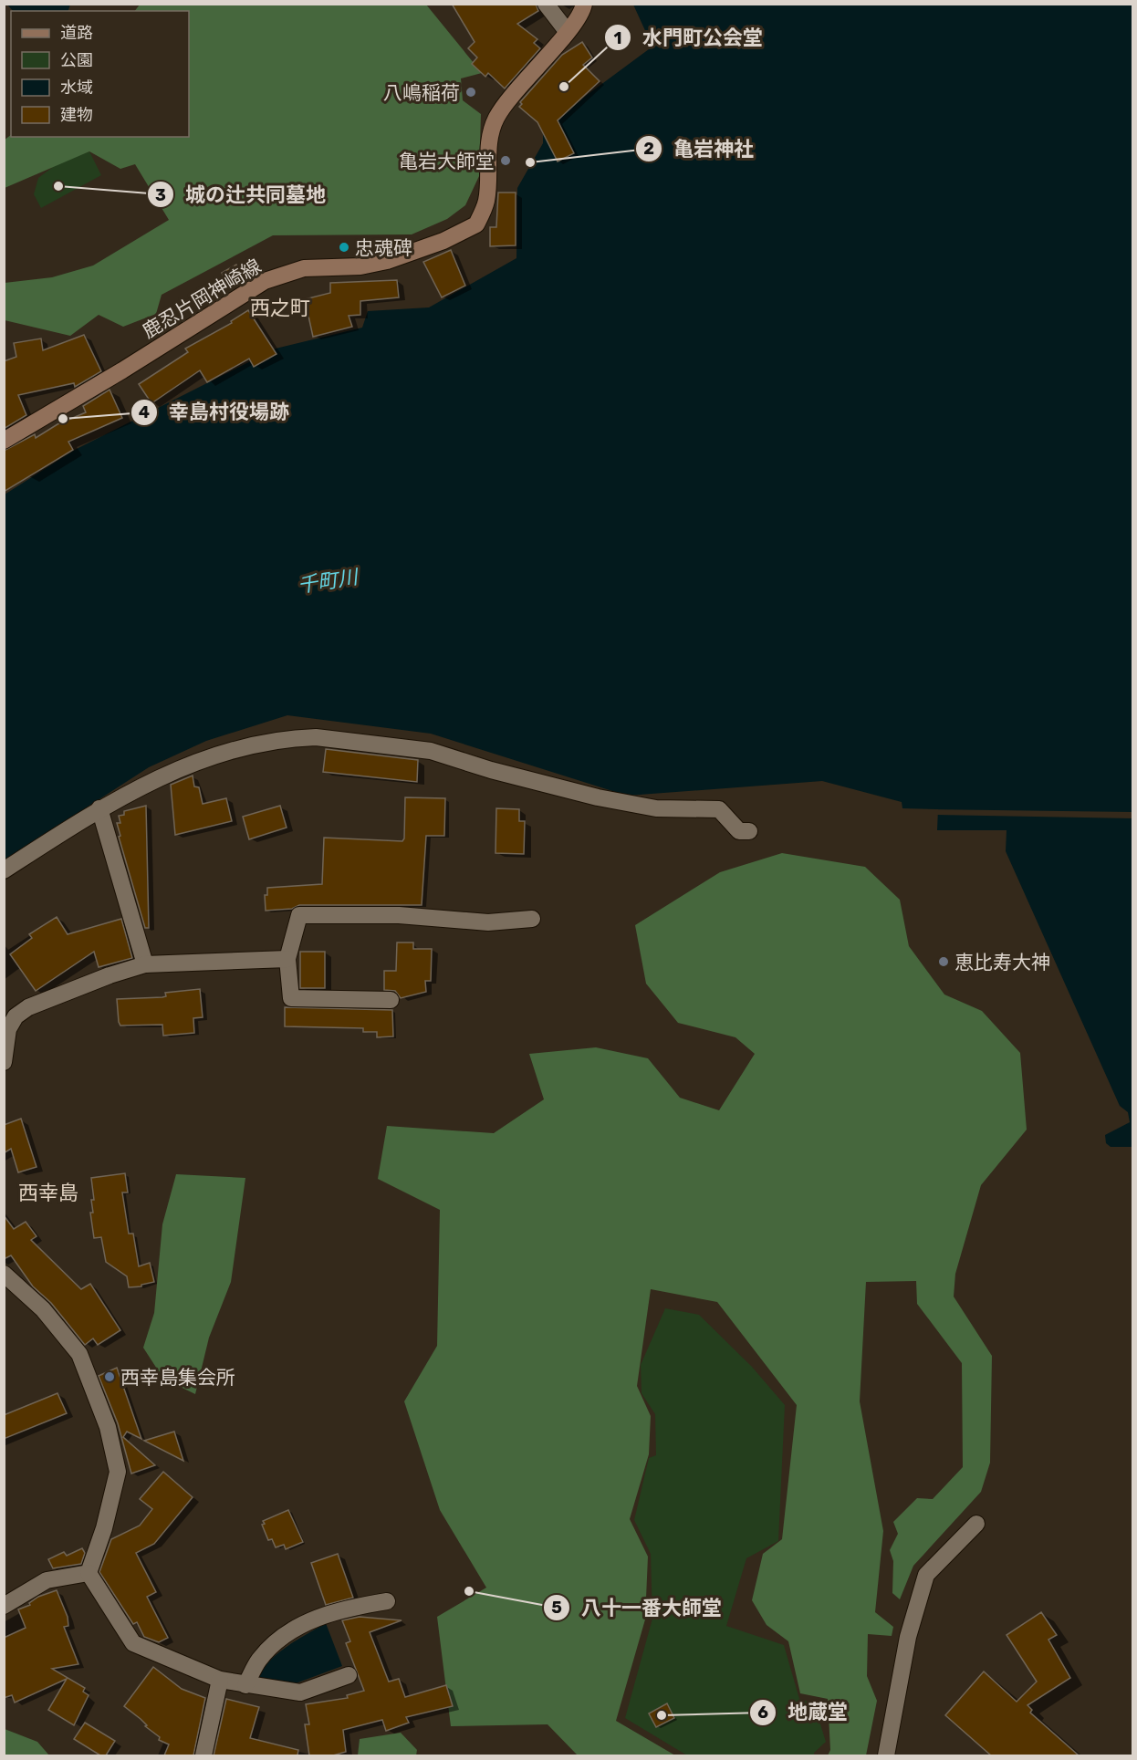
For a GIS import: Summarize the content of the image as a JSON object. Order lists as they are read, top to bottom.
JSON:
{
  "streets": {
    "main road": ["鹿忍片岡神崎線"]
  },
  "districts": ["西之町", "西幸島"],
  "water": ["千町川"],
  "places": [
    "水門町公会堂",
    "八嶋稲荷",
    "亀岩大師堂",
    "亀岩神社",
    "城の辻共同墓地",
    "忠魂碑",
    "幸島村役場跡",
    "恵比寿大神",
    "西幸島集会所",
    "八十一番大師堂",
    "地蔵堂"
  ],
  "legend": [
    "道路",
    "公園",
    "水域",
    "建物"
  ]
}
